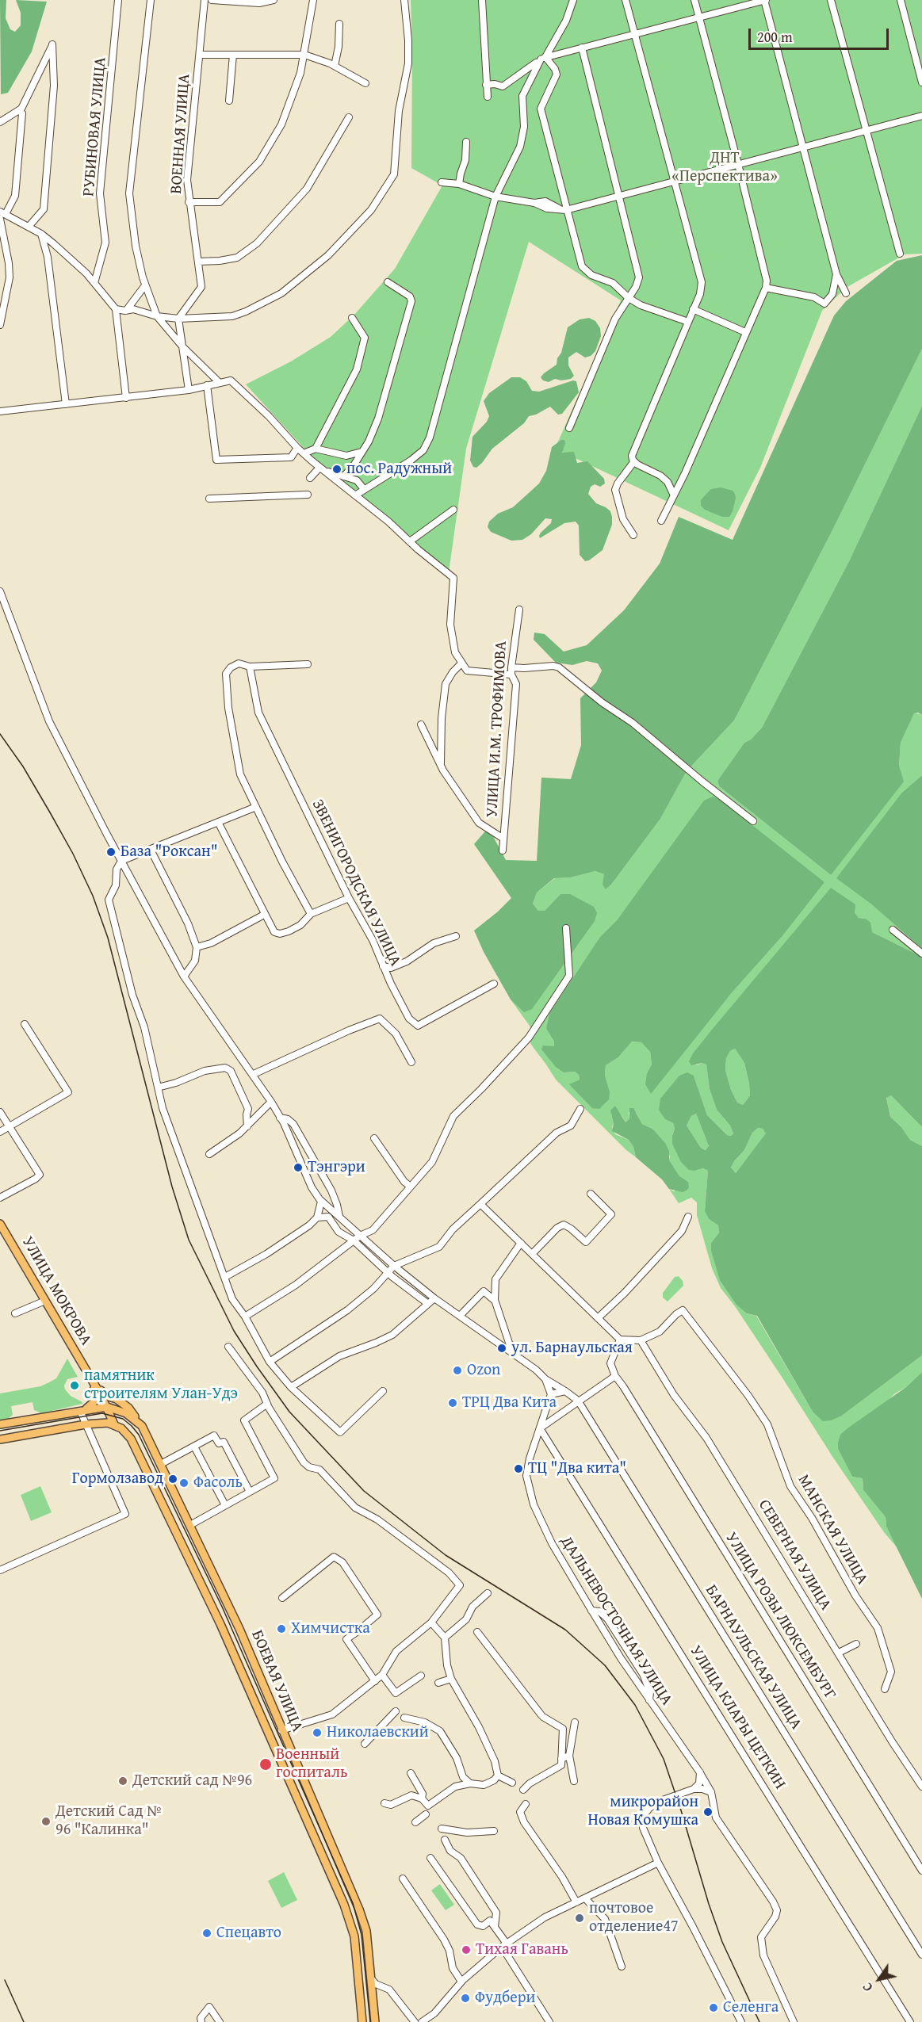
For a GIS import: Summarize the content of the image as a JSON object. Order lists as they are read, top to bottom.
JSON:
{
  "streets": {
    "main road": ["УЛИЦА МОКРОВА", "БОЕВАЯ УЛИЦА"],
    "street": [
      "РУБИНОВАЯ УЛИЦА",
      "ВОЕННАЯ УЛИЦА",
      "УЛИЦА И.М. ТРОФИМОВА",
      "ЗВЕНИГОРОДСКАЯ УЛИЦА",
      "МАНСКАЯ УЛИЦА",
      "СЕВЕРНАЯ УЛИЦА",
      "УЛИЦА РОЗЫ ЛЮКСЕМБУРГ",
      "ДАЛЬНЕВОСТОЧНАЯ УЛИЦА",
      "БАРНАУЛЬСКАЯ УЛИЦА",
      "УЛИЦА КЛАРЫ ЦЕТКИН"
    ]
  },
  "crossings": [
    ["УЛИЦА МОКРОВА", "БОЕВАЯ УЛИЦА"],
    ["МАНСКАЯ УЛИЦА", "СЕВЕРНАЯ УЛИЦА"],
    ["ДАЛЬНЕВОСТОЧНАЯ УЛИЦА", "УЛИЦА КЛАРЫ ЦЕТКИН"]
  ],
  "parks": ["ДНТ «Перспектива»"],
  "places": [
    "пос. Радужный",
    "База \"Роксан\"",
    "Тэнгэри",
    "ул. Барнаульская",
    "Ozon",
    "памятник строителям Улан-Удэ",
    "ТРЦ Два Кита",
    "ТЦ \"Два кита\"",
    "Гормолзавод",
    "Фасоль",
    "Химчистка",
    "Николаевский",
    "Военный госпиталь",
    "Детский сад №96",
    "микрорайон Новая Комушка",
    "Детский Сад № 96 \"Калинка\"",
    "почтовое отделение47",
    "Спецавто",
    "Тихая Гавань",
    "Фудбери",
    "Селенга"
  ],
  "scale_bar": "200 m",
  "north": "bottom left"
}
